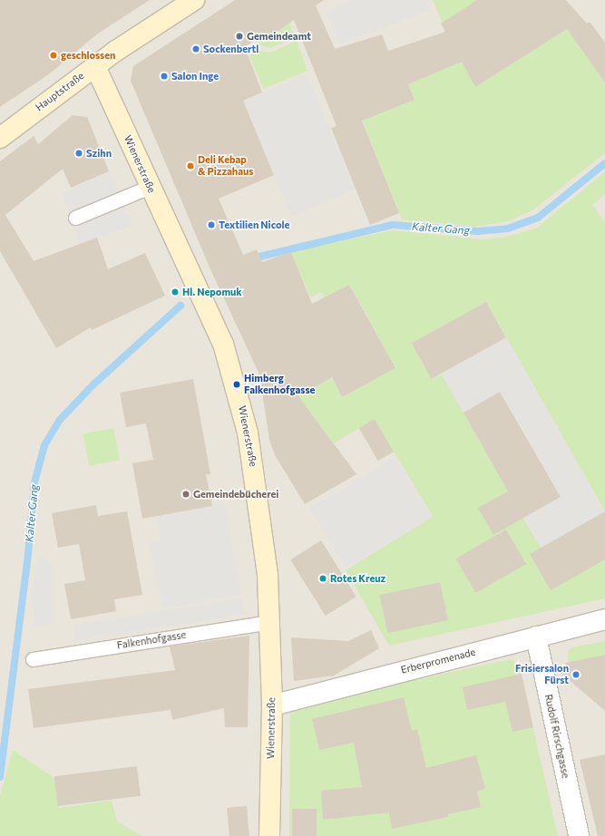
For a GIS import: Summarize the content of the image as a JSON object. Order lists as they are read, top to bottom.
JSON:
{
  "streets": {
    "street": [
      "Hauptstraße",
      "Wienerstraße",
      "Erberpromenade",
      "Rudolf Rirschgasse"
    ],
    "lane": ["Falkenhofgasse"]
  },
  "crossings": [
    ["Hauptstraße", "Wienerstraße"],
    ["Wienerstraße", "Falkenhofgasse"],
    ["Wienerstraße", "Erberpromenade"],
    ["Erberpromenade", "Rudolf Rirschgasse"]
  ],
  "water": ["Kalter Gang"],
  "places": [
    "Gemeindeamt",
    "Sockenbertl",
    "geschlossen",
    "Salon Inge",
    "Szihn",
    "Deli Kebap & Pizzahaus",
    "Textilien Nicole",
    "Hl. Nepomuk",
    "Himberg Falkenhofgasse",
    "Gemeindebücherei",
    "Rotes Kreuz",
    "Frisiersalon Fürst"
  ]
}
